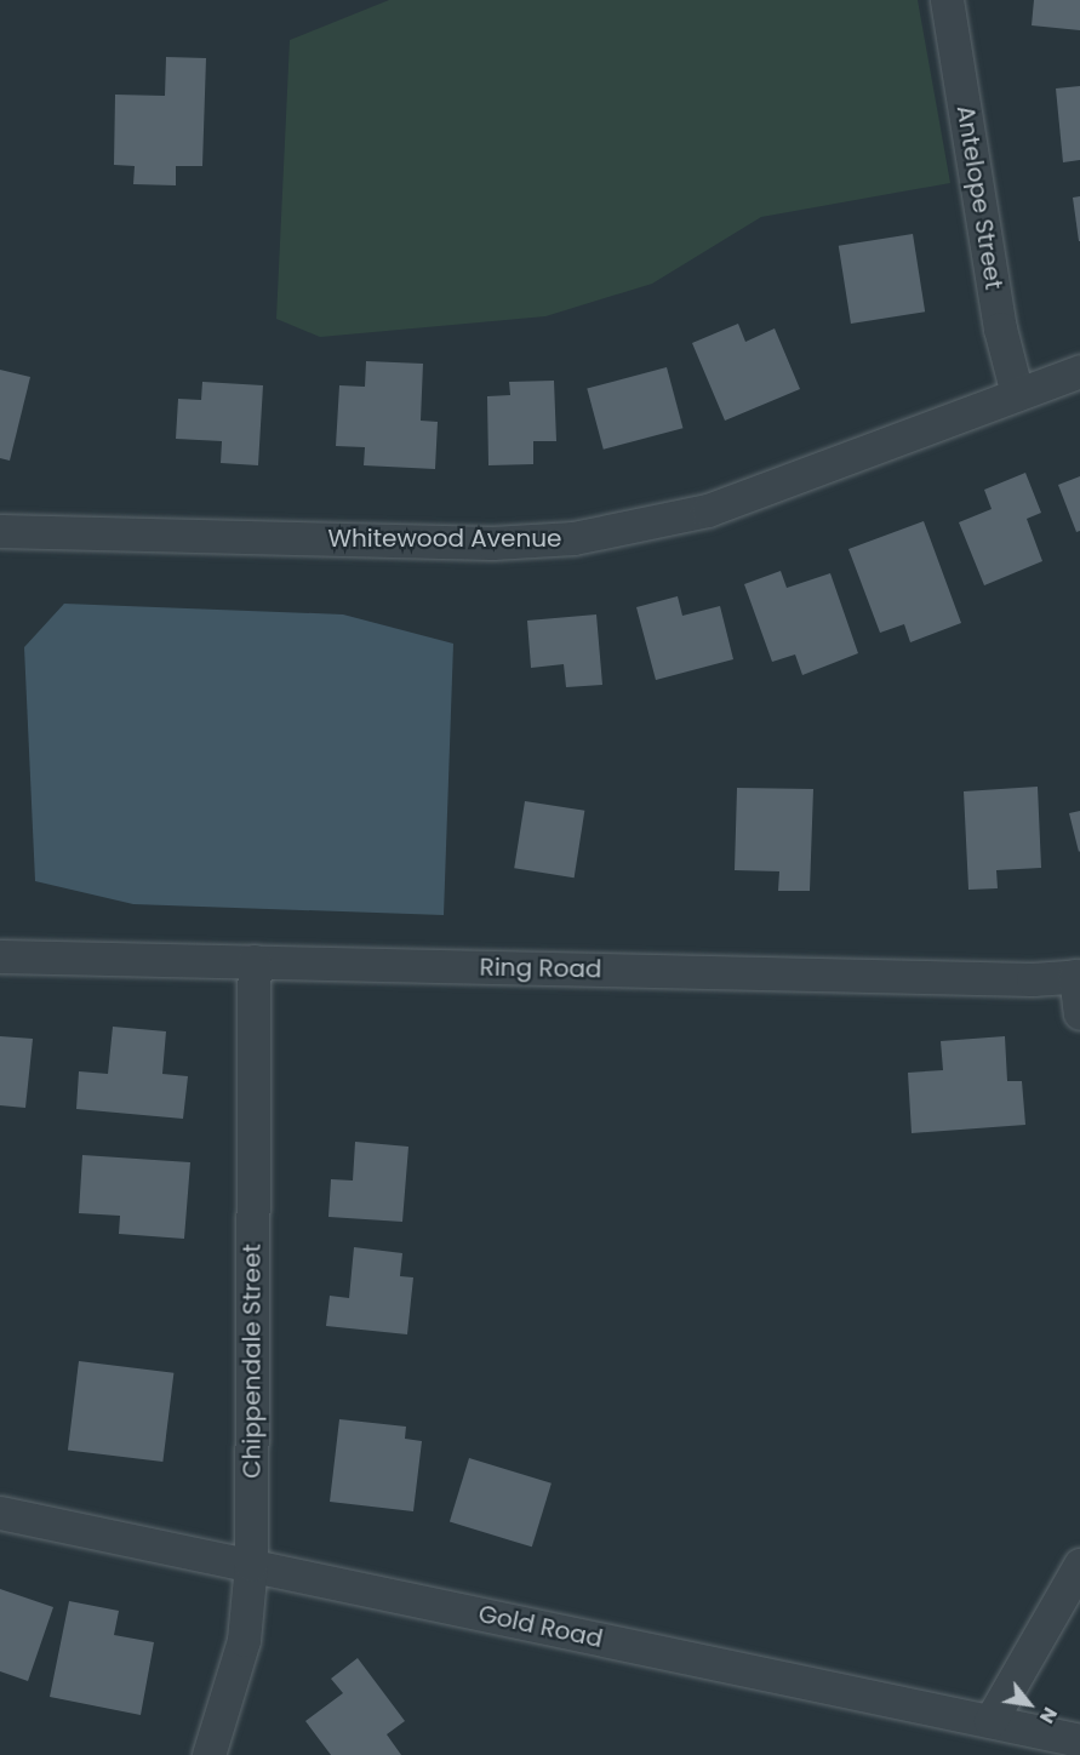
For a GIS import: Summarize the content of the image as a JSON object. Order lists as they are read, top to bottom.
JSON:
{
  "streets": {
    "street": [
      "Antelope Street",
      "Whitewood Avenue",
      "Ring Road",
      "Chippendale Street",
      "Gold Road"
    ]
  },
  "crossings": [
    ["Antelope Street", "Whitewood Avenue"],
    ["Ring Road", "Chippendale Street"],
    ["Chippendale Street", "Gold Road"]
  ],
  "north": "bottom right"
}
